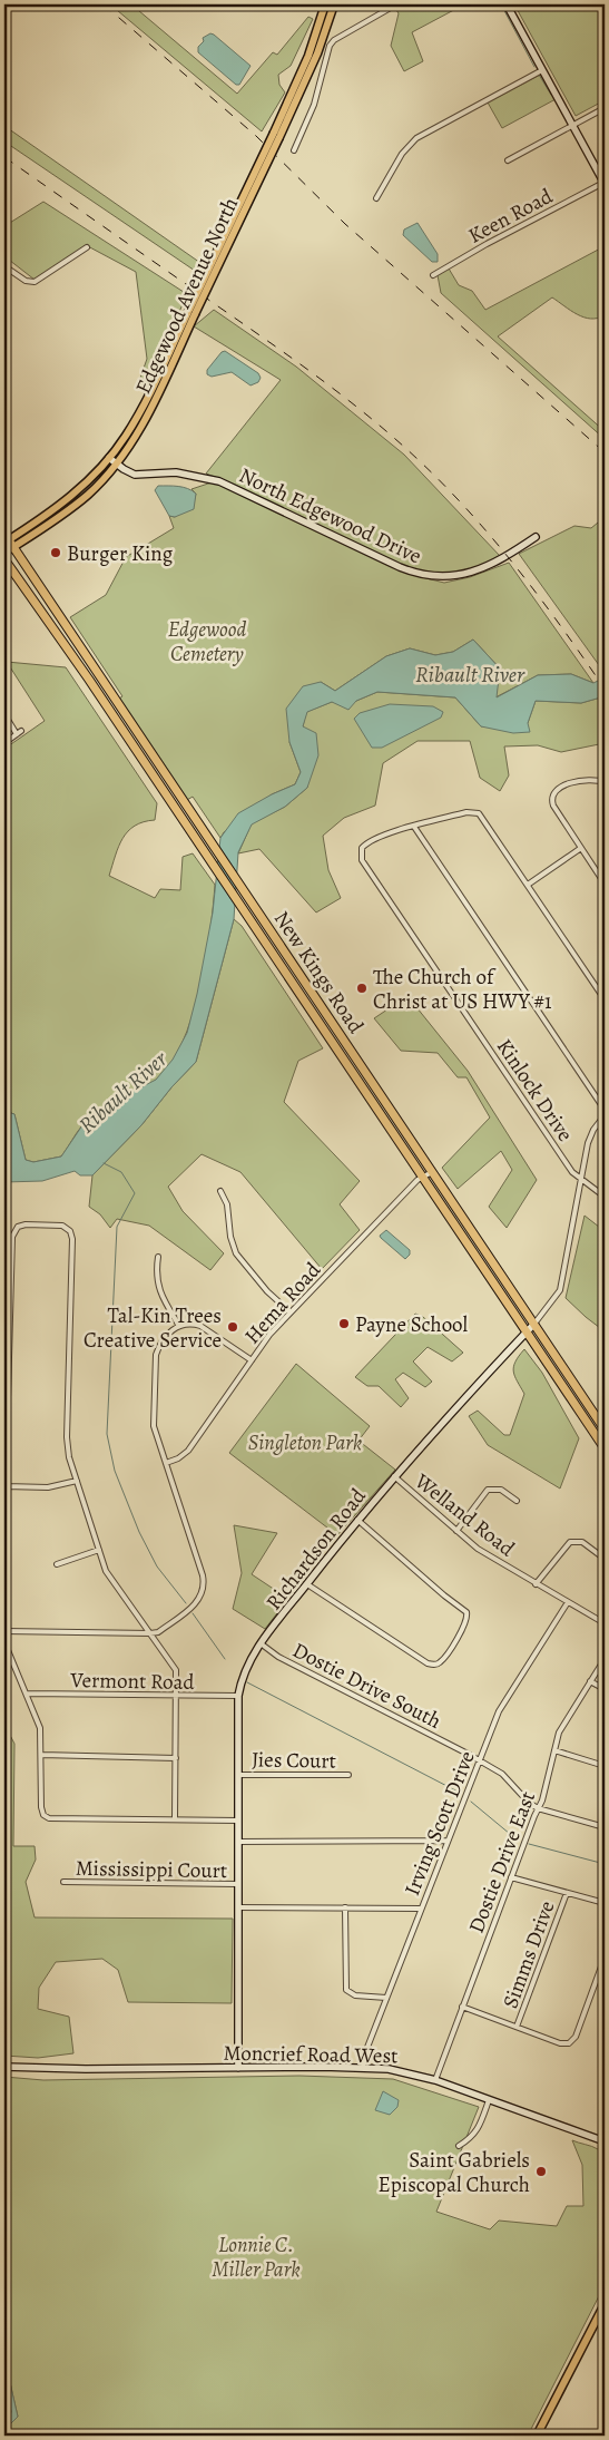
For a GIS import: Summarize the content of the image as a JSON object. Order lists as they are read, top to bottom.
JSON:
{
  "streets": {
    "highway": ["New Kings Road"],
    "main road": ["Edgewood Avenue North"],
    "street": [
      "Keen Road",
      "North Edgewood Drive",
      "Kinlock Drive",
      "Hema Road",
      "Welland Road",
      "Richardson Road",
      "Vermont Road",
      "Dostie Drive South",
      "Jies Court",
      "Irving Scott Drive",
      "Dostie Drive East",
      "Mississippi Court",
      "Simms Drive",
      "Moncrief Road West"
    ]
  },
  "crossings": [
    ["Edgewood Avenue North", "North Edgewood Drive"],
    ["Edgewood Avenue North", "New Kings Road"],
    ["New Kings Road", "Hema Road"],
    ["New Kings Road", "Richardson Road"],
    ["Kinlock Drive", "Richardson Road"],
    ["Welland Road", "Richardson Road"],
    ["Welland Road", "Irving Scott Drive"],
    ["Richardson Road", "Vermont Road"],
    ["Richardson Road", "Dostie Drive South"],
    ["Richardson Road", "Jies Court"],
    ["Richardson Road", "Mississippi Court"],
    ["Richardson Road", "Moncrief Road West"],
    ["Dostie Drive South", "Irving Scott Drive"],
    ["Dostie Drive South", "Dostie Drive East"],
    ["Irving Scott Drive", "Moncrief Road West"],
    ["Dostie Drive East", "Moncrief Road West"]
  ],
  "water": ["Ribault River"],
  "parks": ["Edgewood Cemetery", "Singleton Park", "Lonnie C. Miller Park"],
  "places": [
    "Burger King",
    "The Church of Christ at US HWY #1",
    "Payne School",
    "Tal-Kin Trees Creative Service",
    "Saint Gabriels Episcopal Church"
  ]
}
